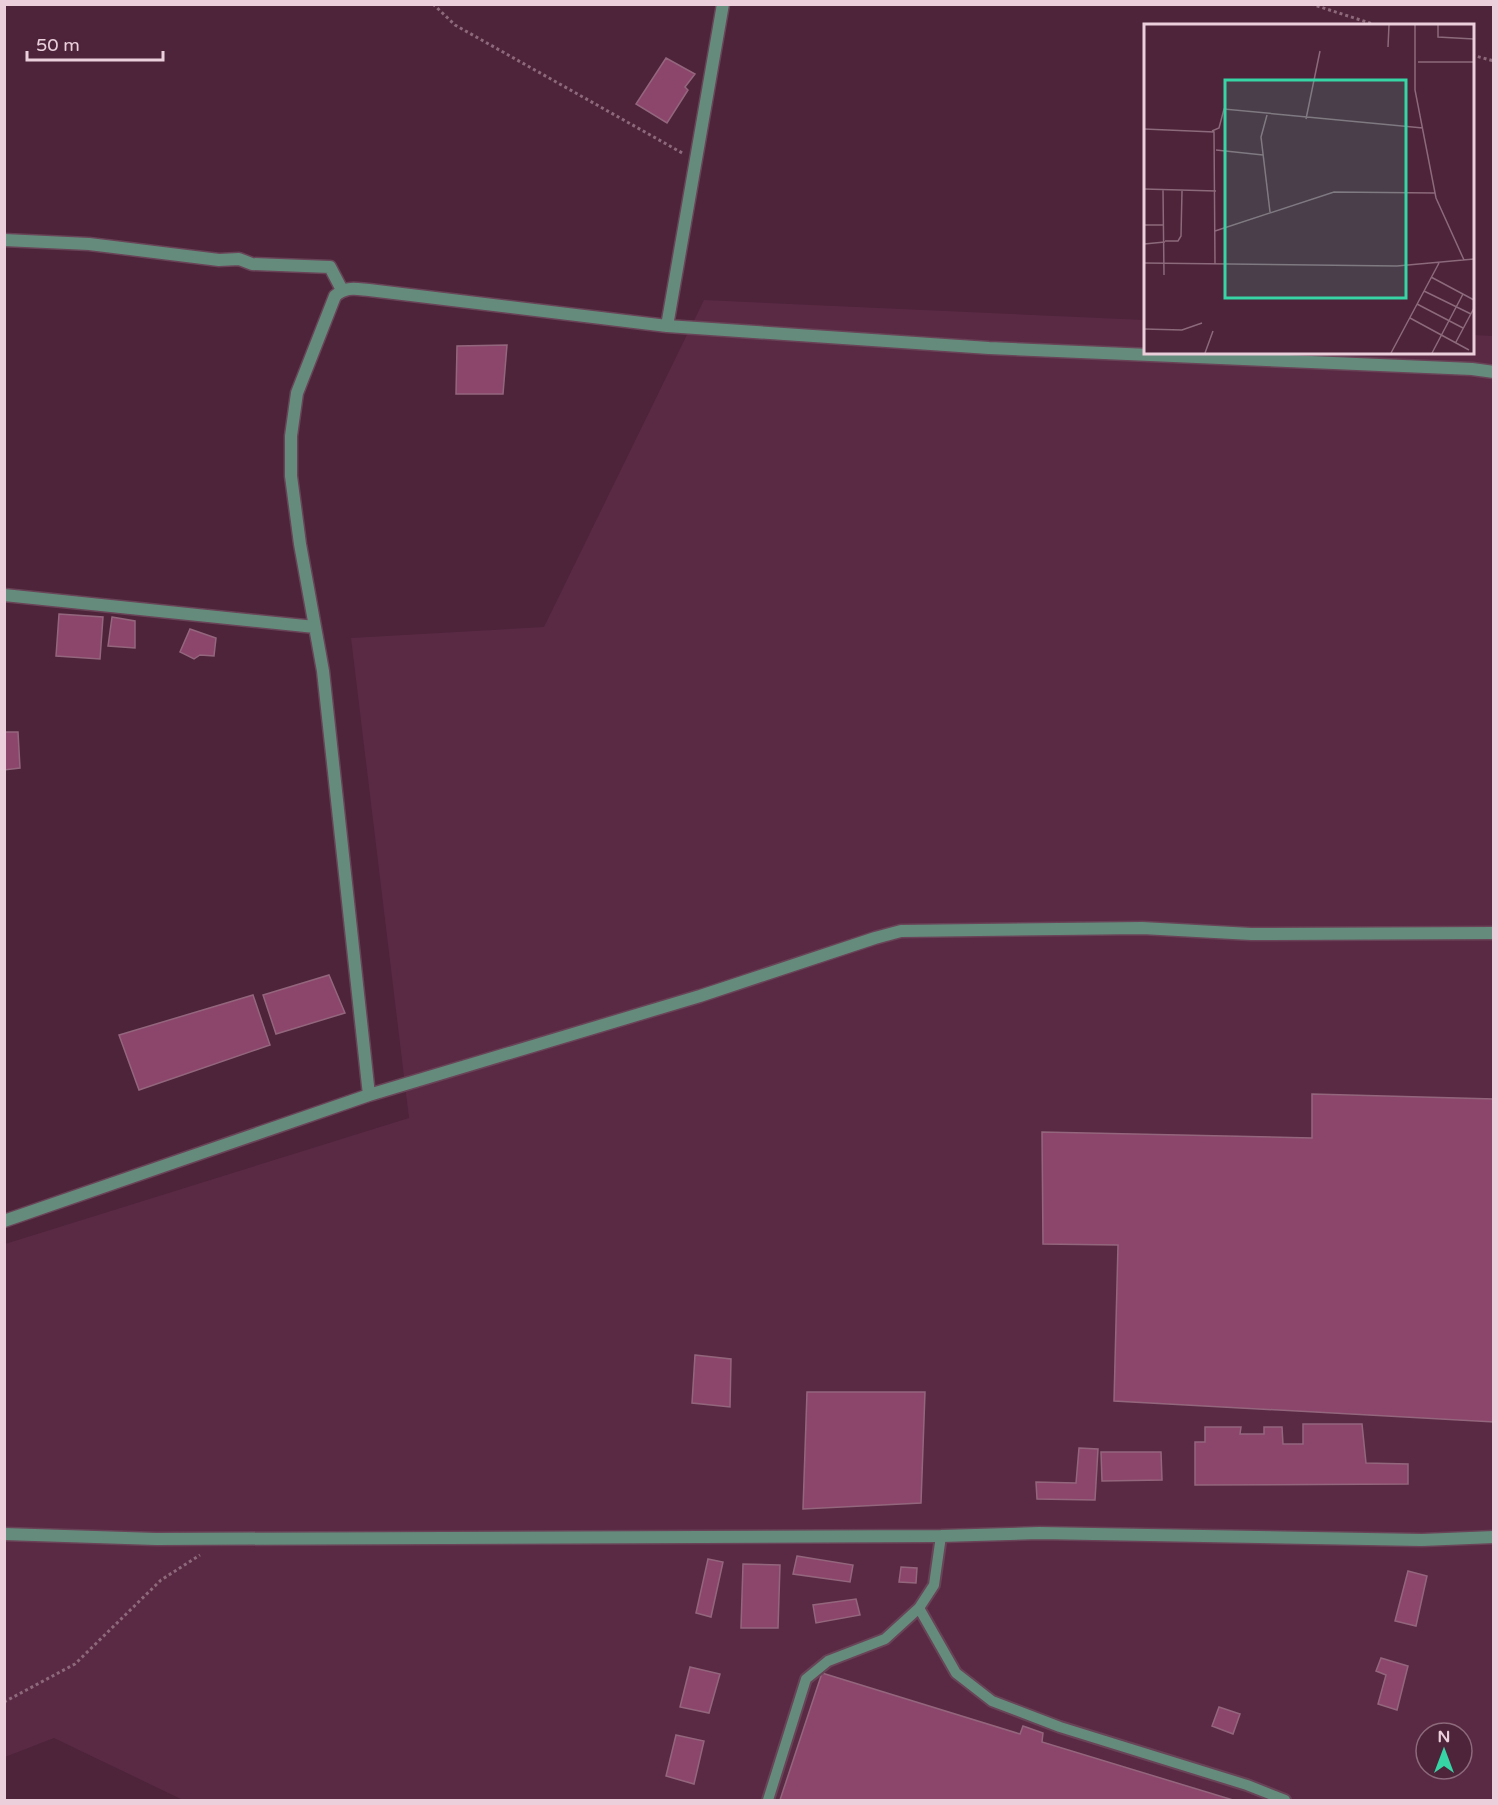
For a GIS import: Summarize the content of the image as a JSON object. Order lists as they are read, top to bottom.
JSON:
{
  "scale_bar": "50 m",
  "north": "top"
}
